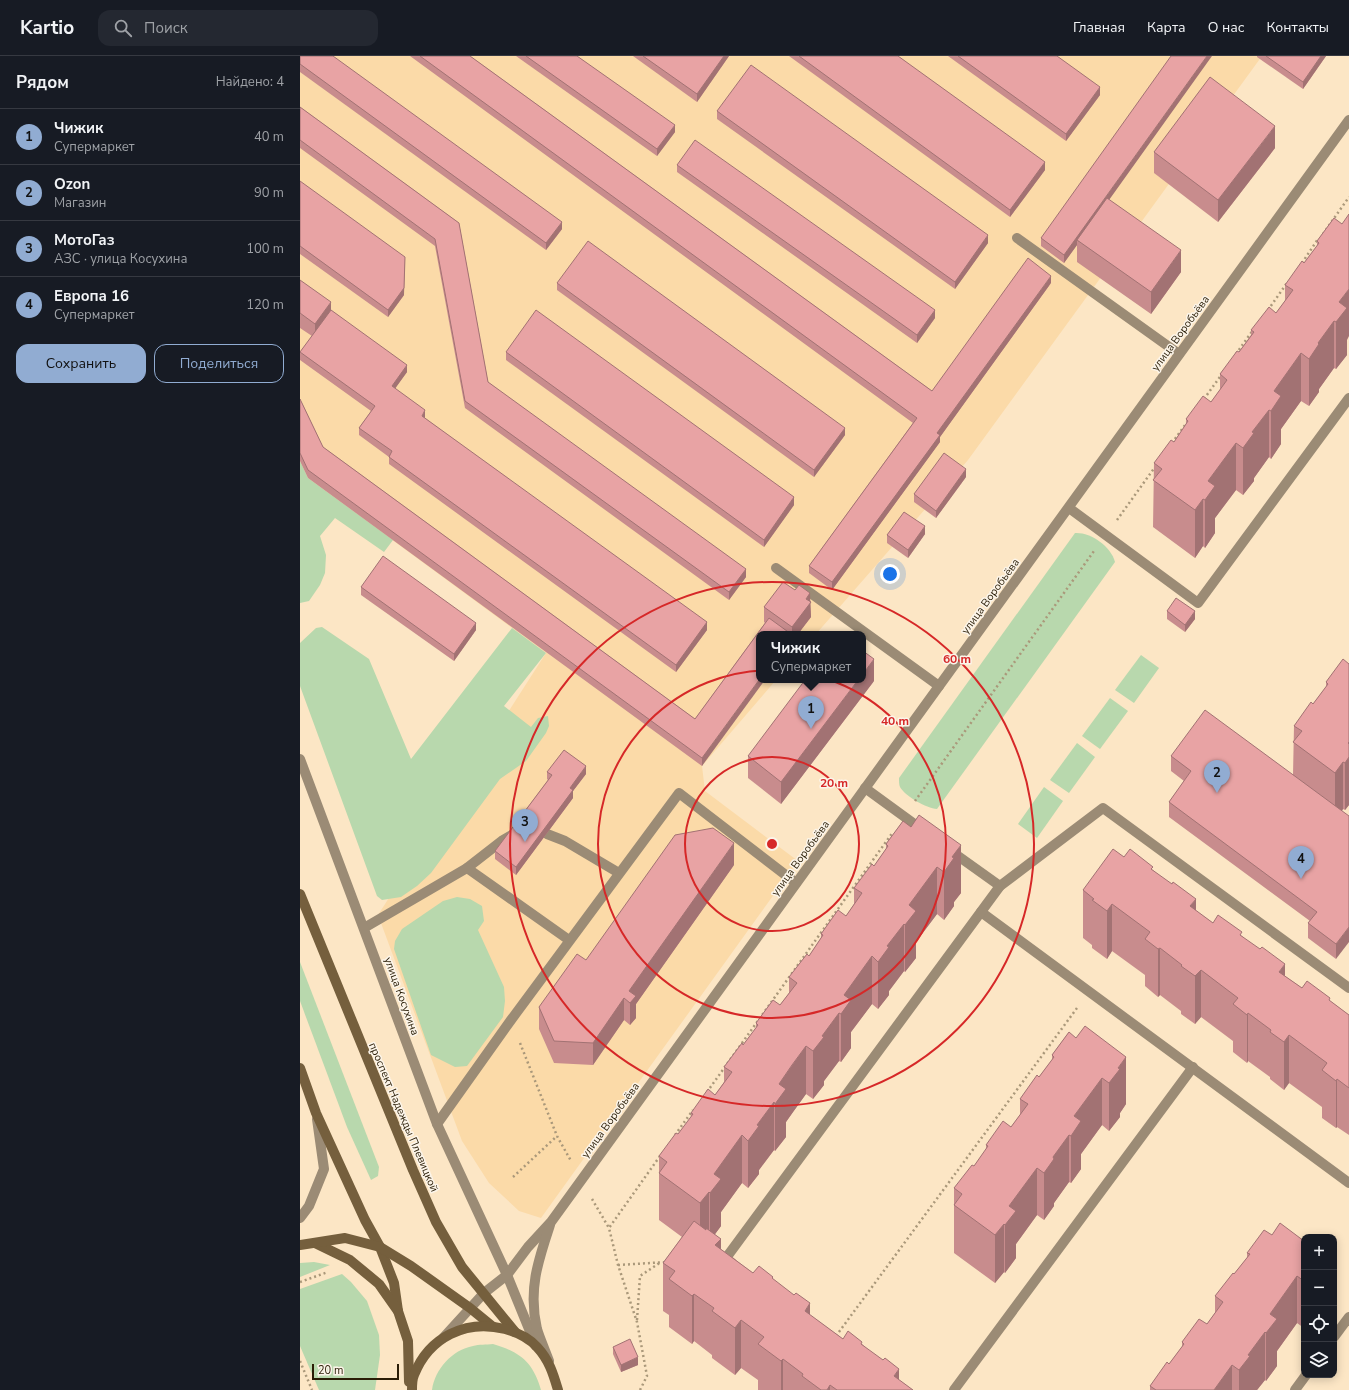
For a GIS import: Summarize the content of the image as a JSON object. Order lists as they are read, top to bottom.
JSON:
{
  "streets": {
    "main road": ["проспект Надежды Плевицкой"],
    "street": ["улица Воробьёва", "улица Косухина"]
  },
  "scale_bar": "20 m",
  "page": {
    "header": "Kartio",
    "search": "Поиск",
    "nav": [
      "Главная",
      "Карта",
      "О нас",
      "Контакты"
    ],
    "heading": ["Рядом", "Найдено: 4"],
    "list": [
      {
        "mark": "1",
        "name": "Чижик",
        "note": "Супермаркет",
        "value": "40 m"
      },
      {
        "mark": "2",
        "name": "Ozon",
        "note": "Магазин",
        "value": "90 m"
      },
      {
        "mark": "3",
        "name": "МотоГаз",
        "note": "АЗС · улица Косухина",
        "value": "100 m"
      },
      {
        "mark": "4",
        "name": "Европа 16",
        "note": "Супермаркет",
        "value": "120 m"
      }
    ],
    "buttons": ["Сохранить", "Поделиться"],
    "popup": ["Чижик", "Супермаркет"],
    "pins": [
      "1",
      "2",
      "3",
      "4"
    ],
    "map_buttons": ["+", "−"],
    "scale": "20 m"
  },
  "rings": ["60 m", "40 m", "20 m"]
}
